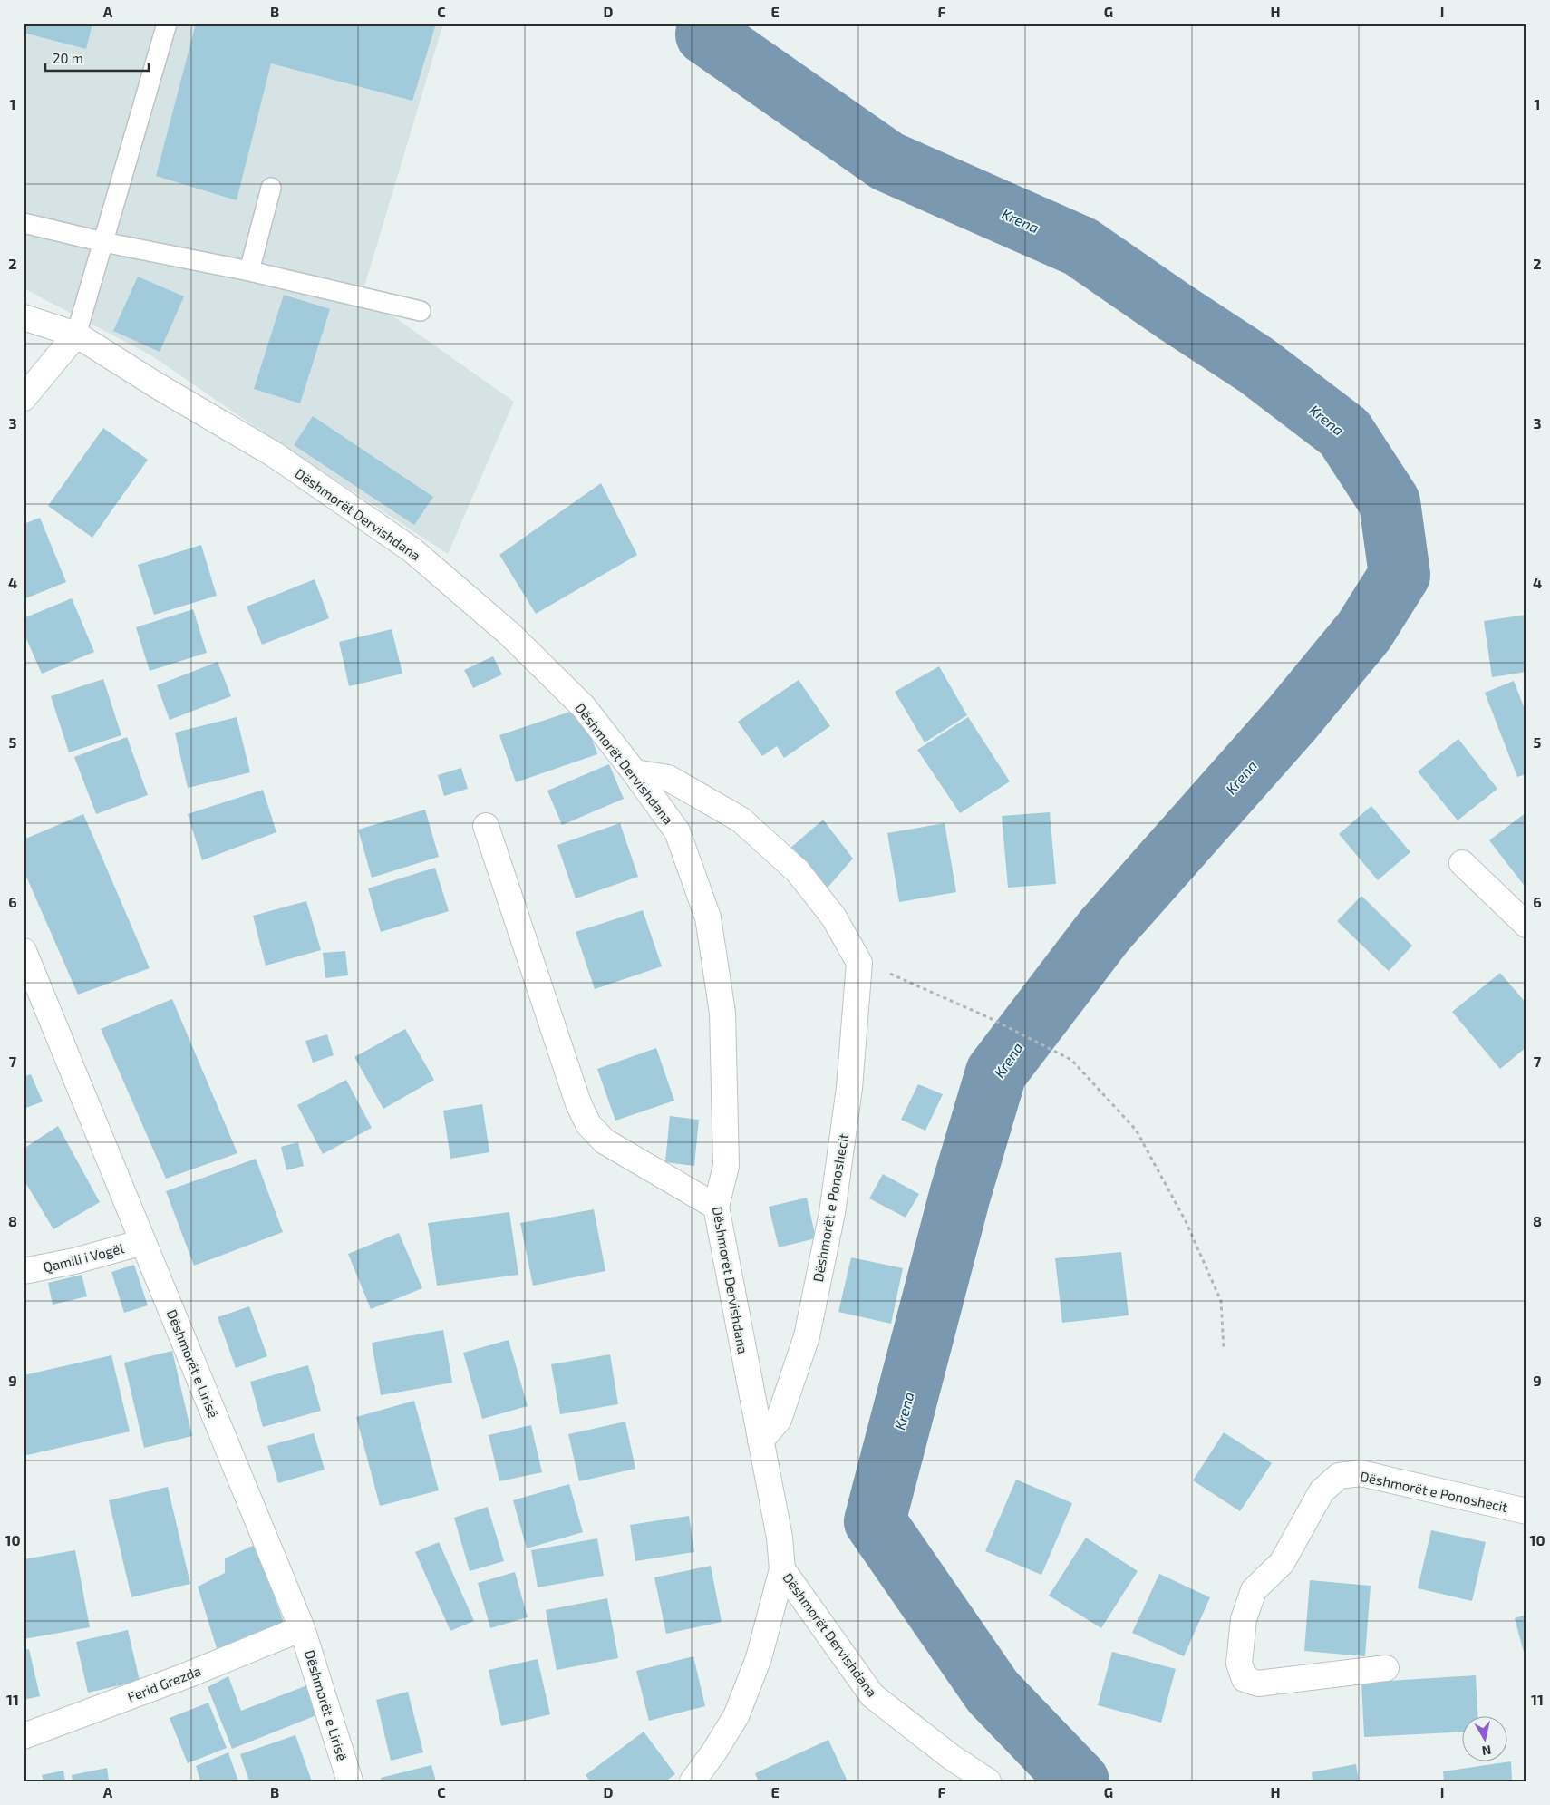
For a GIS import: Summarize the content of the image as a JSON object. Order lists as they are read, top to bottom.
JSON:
{
  "streets": {
    "street": [
      "Dëshmorët Dervishdana",
      "Dëshmorët e Ponoshecit",
      "Qamili i Vogël",
      "Dëshmorët e Lirisë",
      "Ferid Grezda"
    ]
  },
  "crossings": [
    ["Dëshmorët Dervishdana", "Dëshmorët e Ponoshecit"],
    ["Qamili i Vogël", "Dëshmorët e Lirisë"],
    ["Dëshmorët e Lirisë", "Ferid Grezda"]
  ],
  "water": ["Krena"],
  "scale_bar": "20 m",
  "north": "bottom",
  "grid": {
    "columns": [
      "A",
      "B",
      "C",
      "D",
      "E",
      "F",
      "G",
      "H",
      "I"
    ],
    "rows": [
      "1",
      "2",
      "3",
      "4",
      "5",
      "6",
      "7",
      "8",
      "9",
      "10",
      "11"
    ]
  }
}
